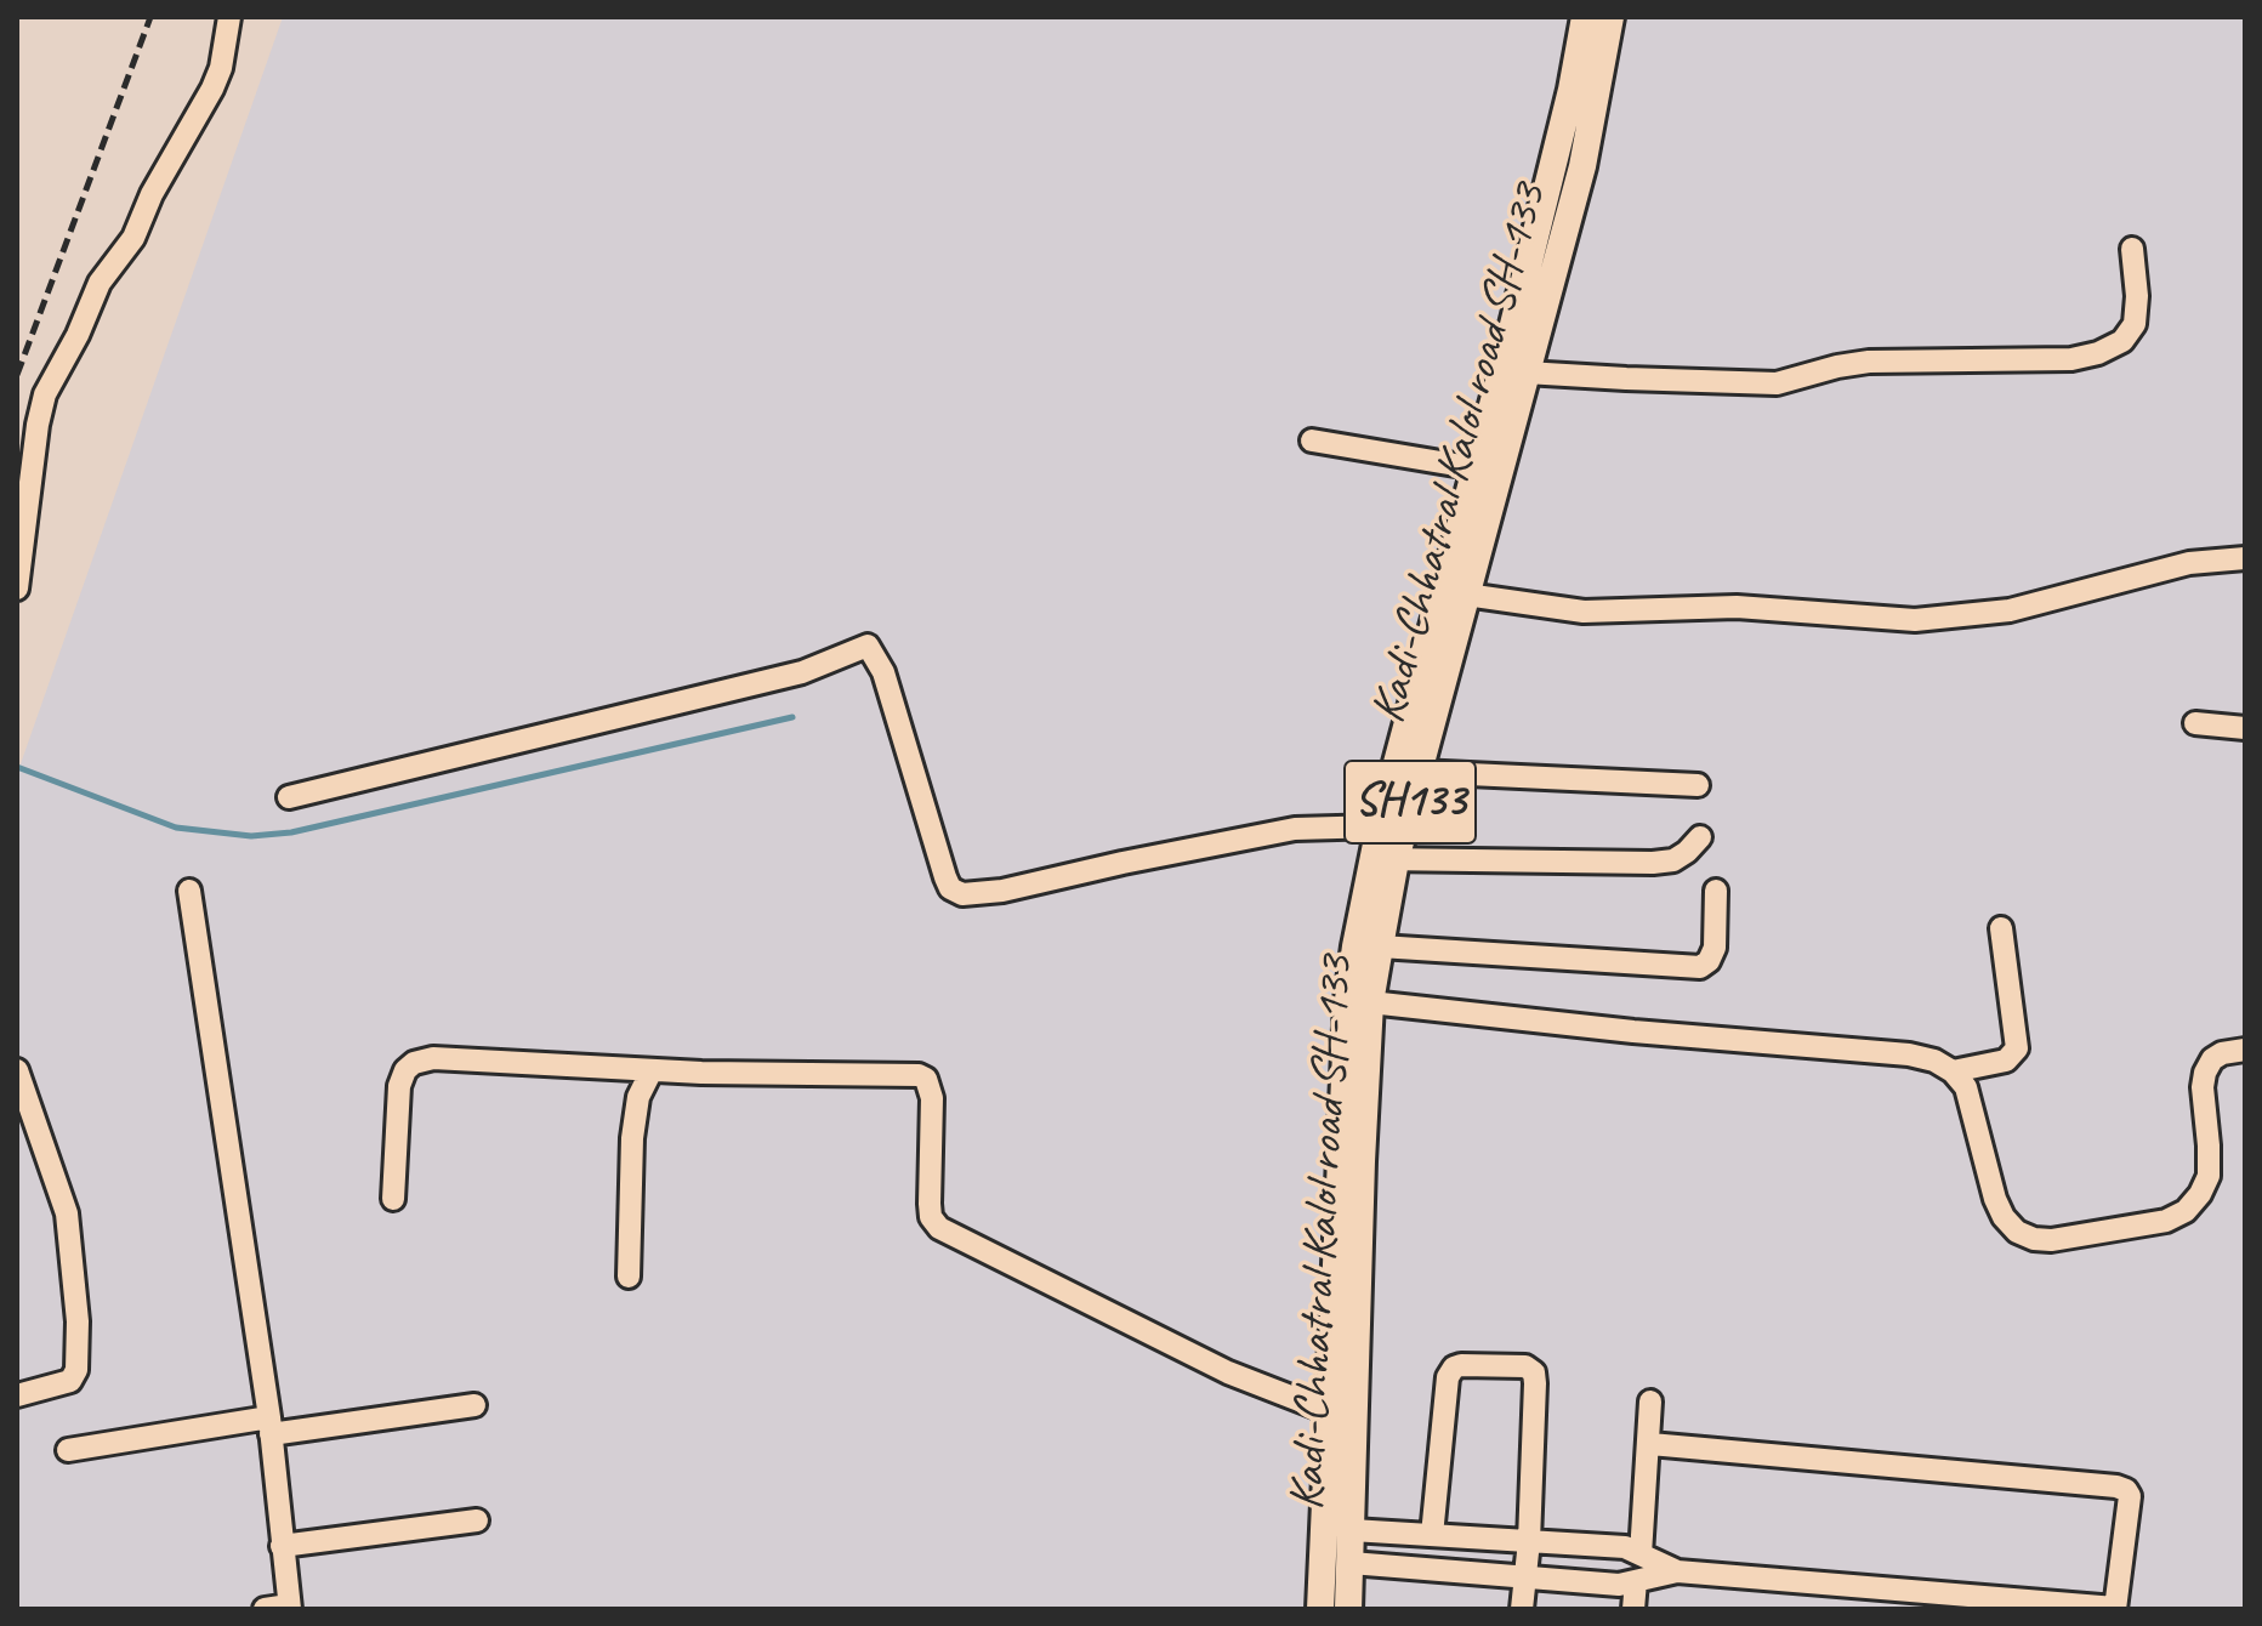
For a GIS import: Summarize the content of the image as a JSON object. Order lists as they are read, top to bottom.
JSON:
{
  "streets": {
    "main road": ["Kadi-Chhatral Kalol road SH-133", "SH133"]
  }
}
